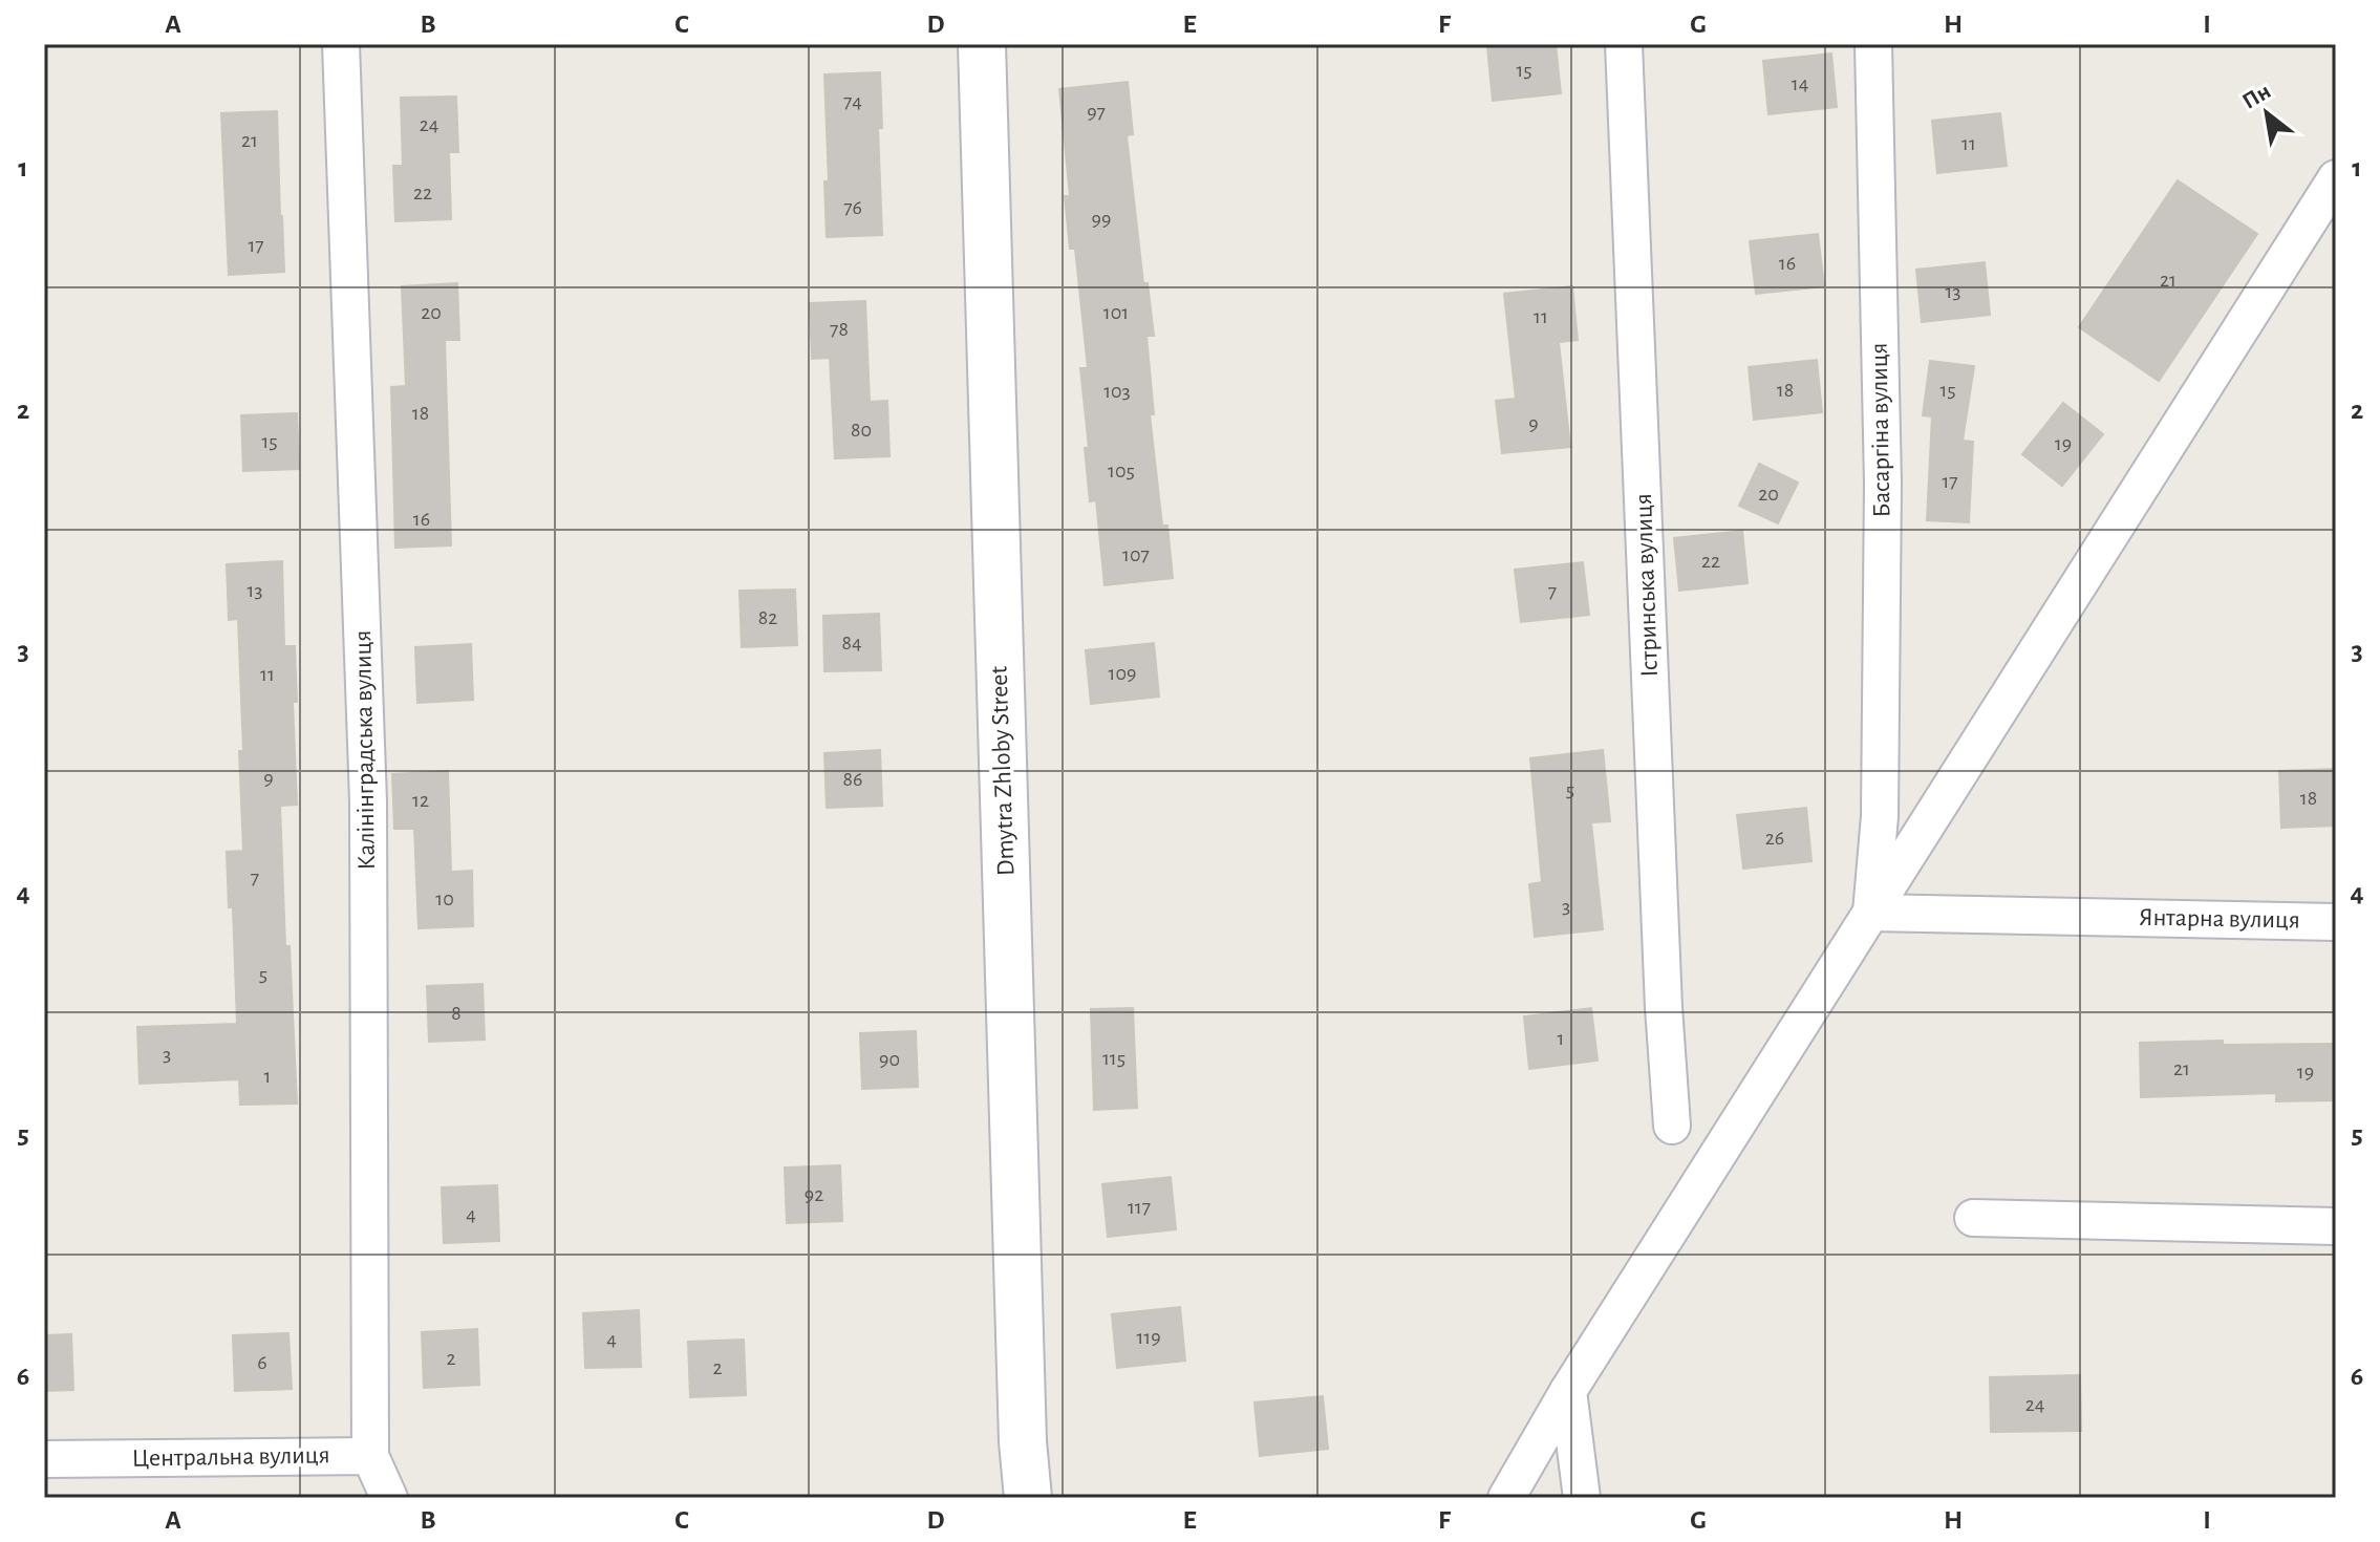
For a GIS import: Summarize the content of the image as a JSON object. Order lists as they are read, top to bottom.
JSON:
{
  "streets": {
    "main road": ["Dmytra Zhloby Street"],
    "street": [
      "Басаргіна вулиця",
      "Істринська вулиця",
      "Калінінградська вулиця",
      "Янтарна вулиця",
      "Центральна вулиця"
    ]
  },
  "crossings": [
    ["Басаргіна вулиця", "Янтарна вулиця"],
    ["Калінінградська вулиця", "Центральна вулиця"]
  ],
  "house_numbers": [
    "15",
    "14",
    "74",
    "97",
    "24",
    "21",
    "11",
    "22",
    "76",
    "99",
    "17",
    "16",
    "21",
    "13",
    "20",
    "101",
    "11",
    "78",
    "18",
    "15",
    "103",
    "18",
    "9",
    "80",
    "15",
    "19",
    "105",
    "17",
    "20",
    "16",
    "107",
    "22",
    "13",
    "7",
    "82",
    "84",
    "109",
    "11",
    "9",
    "86",
    "5",
    "18",
    "12",
    "26",
    "7",
    "10",
    "3",
    "5",
    "8",
    "1",
    "3",
    "115",
    "90",
    "21",
    "19",
    "1",
    "92",
    "117",
    "4",
    "119",
    "4",
    "2",
    "6",
    "2",
    "24"
  ],
  "north": "top left",
  "grid": {
    "columns": [
      "A",
      "B",
      "C",
      "D",
      "E",
      "F",
      "G",
      "H",
      "I"
    ],
    "rows": [
      "1",
      "2",
      "3",
      "4",
      "5",
      "6"
    ]
  }
}
